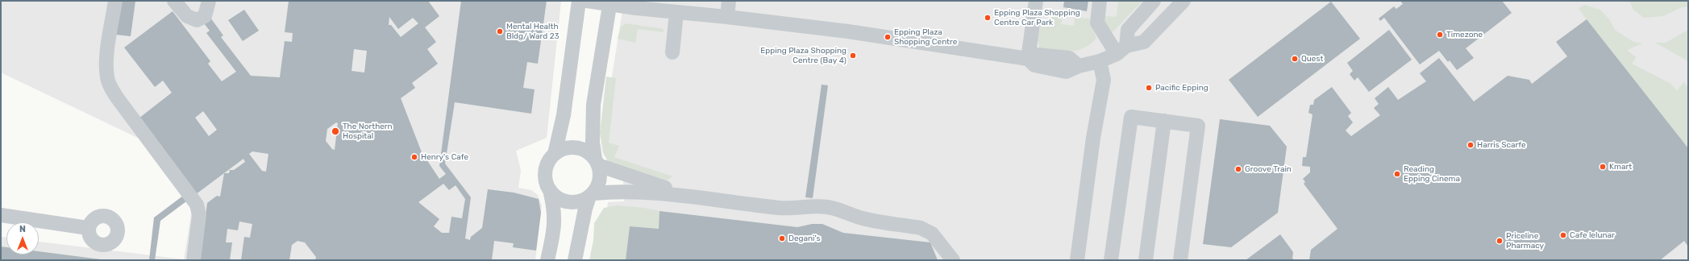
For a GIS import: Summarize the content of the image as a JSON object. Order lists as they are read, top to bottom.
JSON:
{
  "places": [
    "Epping Plaza Shopping Centre Car Park",
    "Mental Health Bldg/ Ward 23",
    "Timezone",
    "Epping Plaza Shopping Centre",
    "Epping Plaza Shopping Centre (Bay 4)",
    "Quest",
    "Pacific Epping",
    "The Northern Hospital",
    "Harris Scarfe",
    "Henry's Cafe",
    "Kmart",
    "Groove Train",
    "Reading Epping Cinema",
    "Cafe lelunar",
    "Degani's",
    "Priceline Pharmacy"
  ],
  "north": "top"
}
